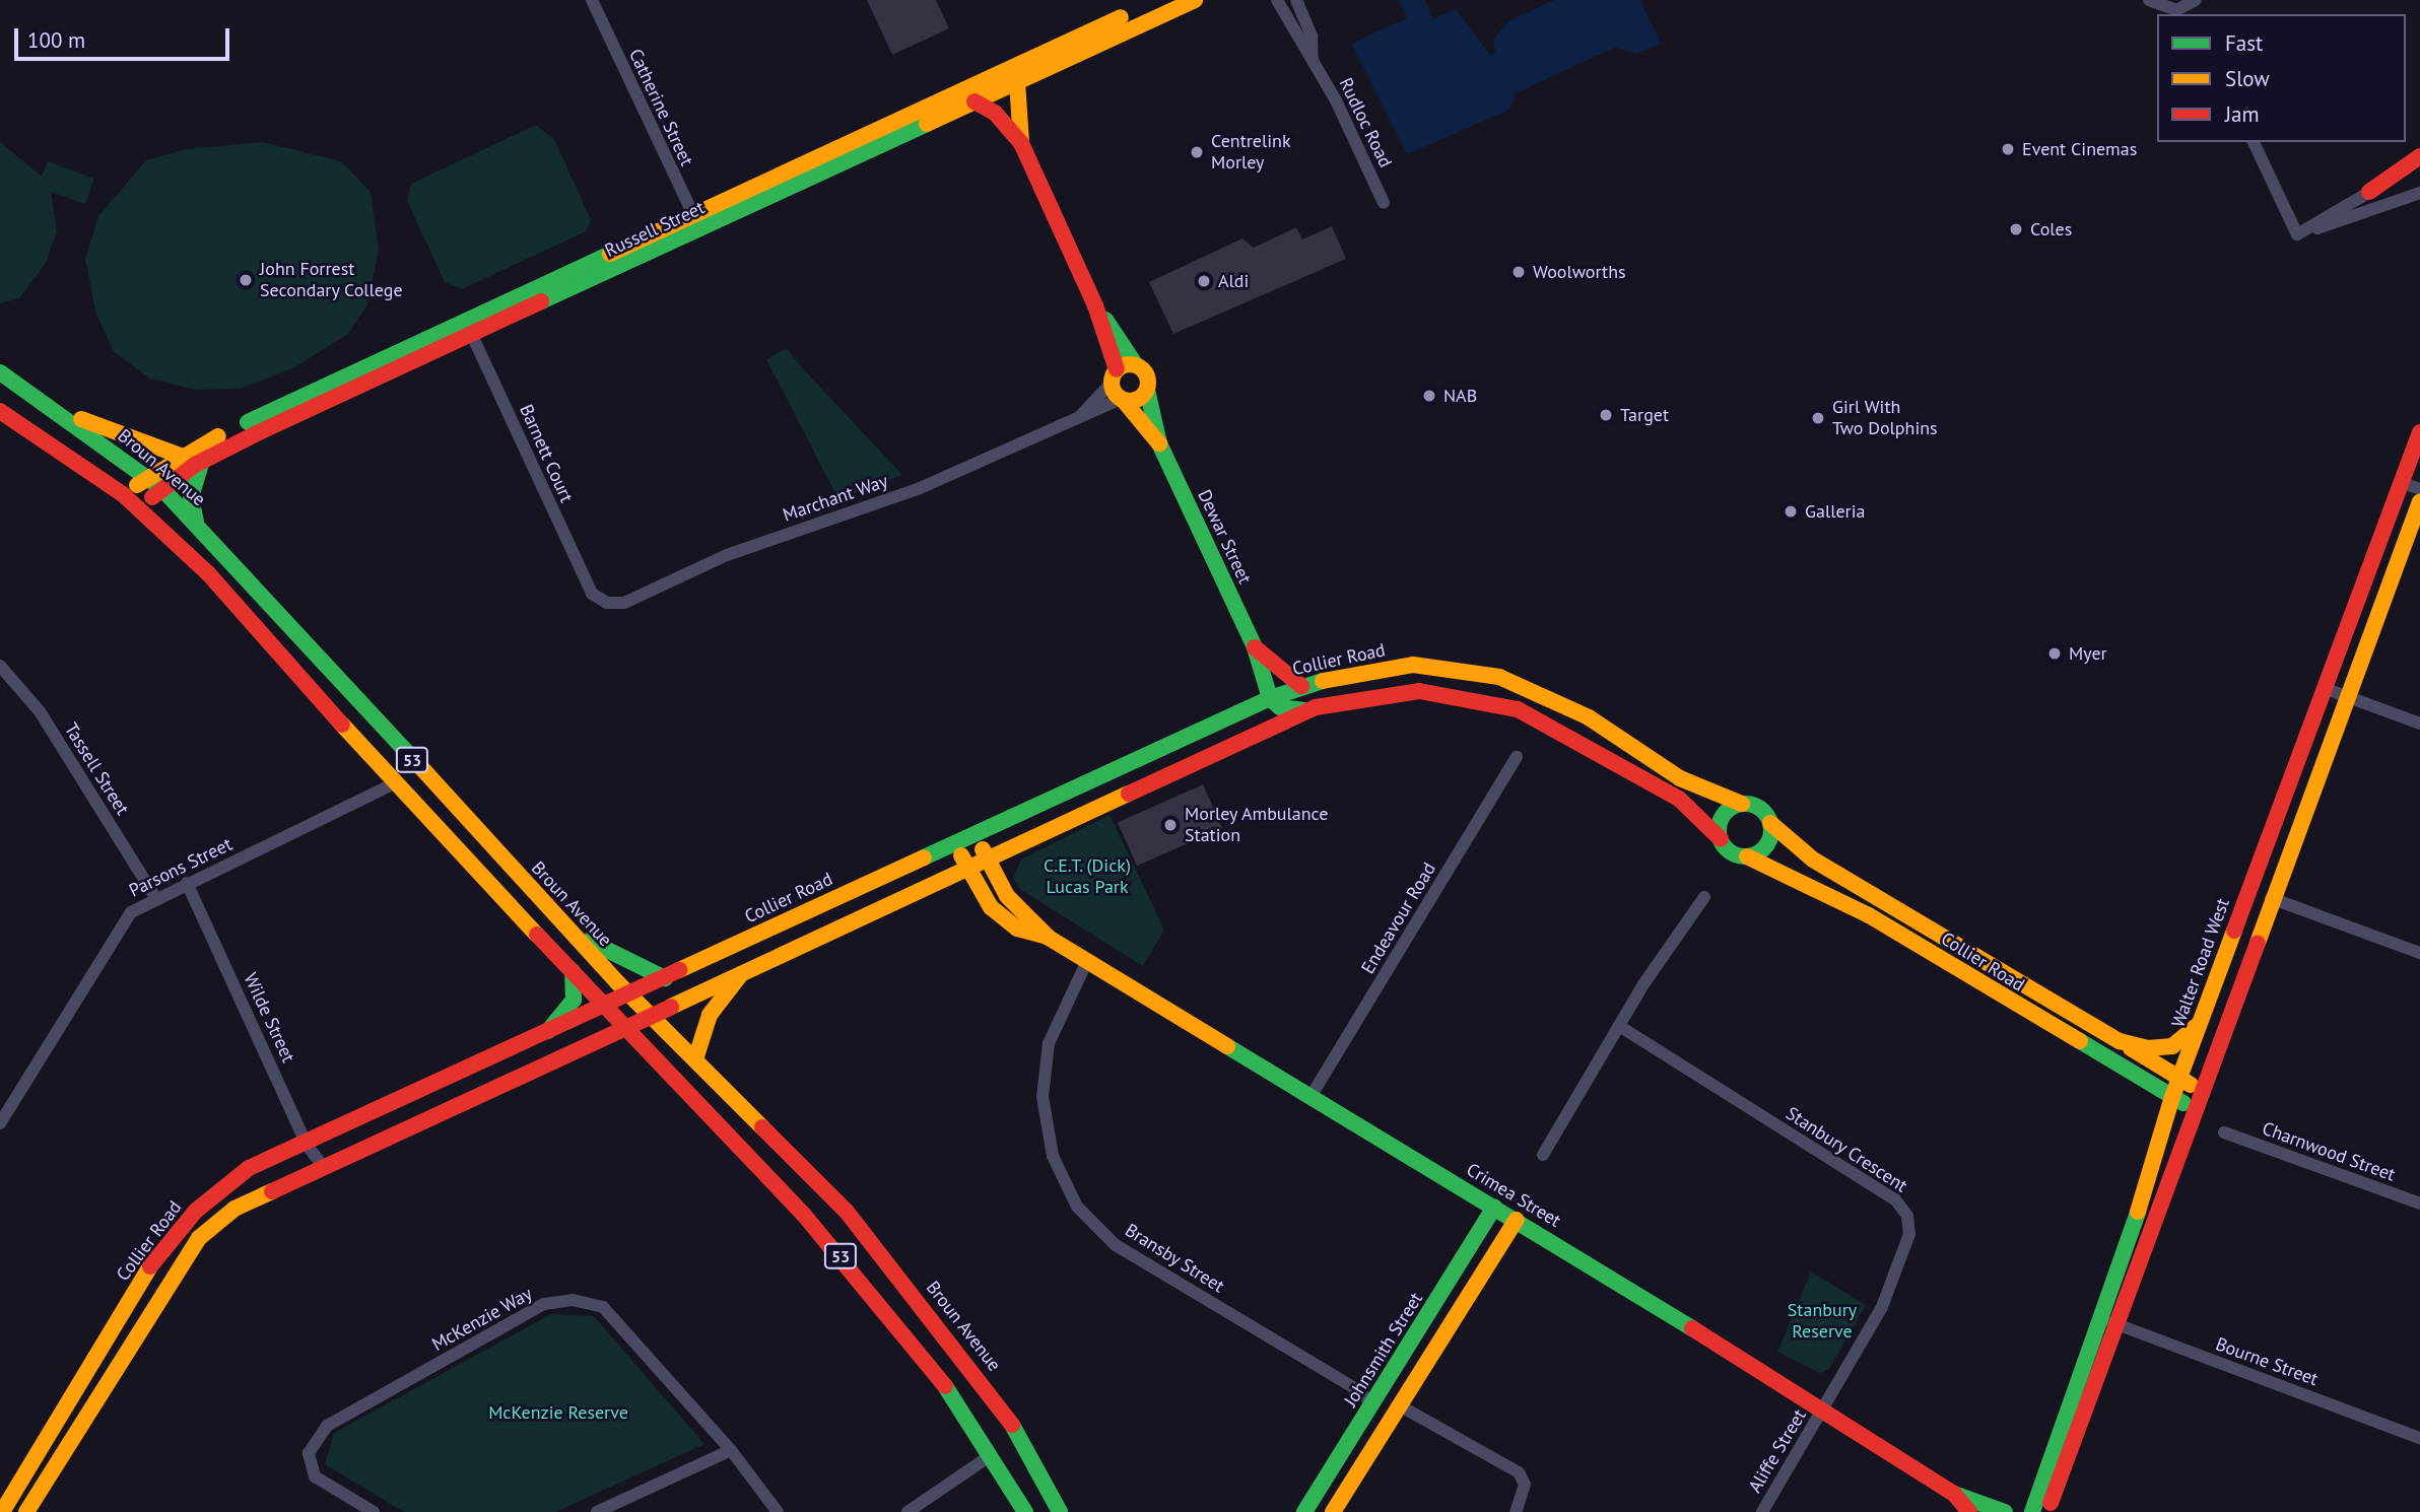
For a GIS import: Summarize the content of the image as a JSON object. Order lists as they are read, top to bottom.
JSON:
{
  "streets": {
    "main road": [
      "Russell Street",
      "Broun Avenue",
      "Dewar Street",
      "Collier Road",
      "53",
      "Walter Road West",
      "Crimea Street",
      "Johnsmith Street"
    ],
    "street": [
      "Catherine Street",
      "Rudloc Road",
      "Barnett Court",
      "Marchant Way",
      "Tassell Street",
      "Parsons Street",
      "Endeavour Road",
      "Wilde Street",
      "Stanbury Crescent",
      "Charnwood Street",
      "Bransby Street",
      "McKenzie Way",
      "Bourne Street",
      "Aliffe Street"
    ]
  },
  "crossings": [
    ["Catherine Street", "Russell Street"],
    ["Russell Street", "Barnett Court"],
    ["Russell Street", "Broun Avenue"],
    ["Russell Street", "53"],
    ["Barnett Court", "Marchant Way"],
    ["Broun Avenue", "Collier Road"],
    ["Marchant Way", "Dewar Street"],
    ["Dewar Street", "Collier Road"],
    ["Collier Road", "53"],
    ["Collier Road", "Walter Road West"],
    ["Collier Road", "Wilde Street"],
    ["Collier Road", "Crimea Street"],
    ["53", "Parsons Street"],
    ["Tassell Street", "Parsons Street"],
    ["Parsons Street", "Wilde Street"],
    ["Endeavour Road", "Crimea Street"],
    ["Walter Road West", "Bourne Street"],
    ["Stanbury Crescent", "Crimea Street"],
    ["Stanbury Crescent", "Aliffe Street"],
    ["Crimea Street", "Bransby Street"],
    ["Crimea Street", "Johnsmith Street"],
    ["Crimea Street", "Aliffe Street"],
    ["Bransby Street", "Johnsmith Street"]
  ],
  "parks": ["C.E.T. (Dick) Lucas Park", "Stanbury Reserve", "McKenzie Reserve"],
  "places": [
    "Event Cinemas",
    "Centrelink Morley",
    "Coles",
    "Woolworths",
    "John Forrest Secondary College",
    "Aldi",
    "NAB",
    "Target",
    "Girl With Two Dolphins",
    "Galleria",
    "Myer",
    "Morley Ambulance Station"
  ],
  "legend": ["Fast", "Slow", "Jam"],
  "scale_bar": "100 m"
}
